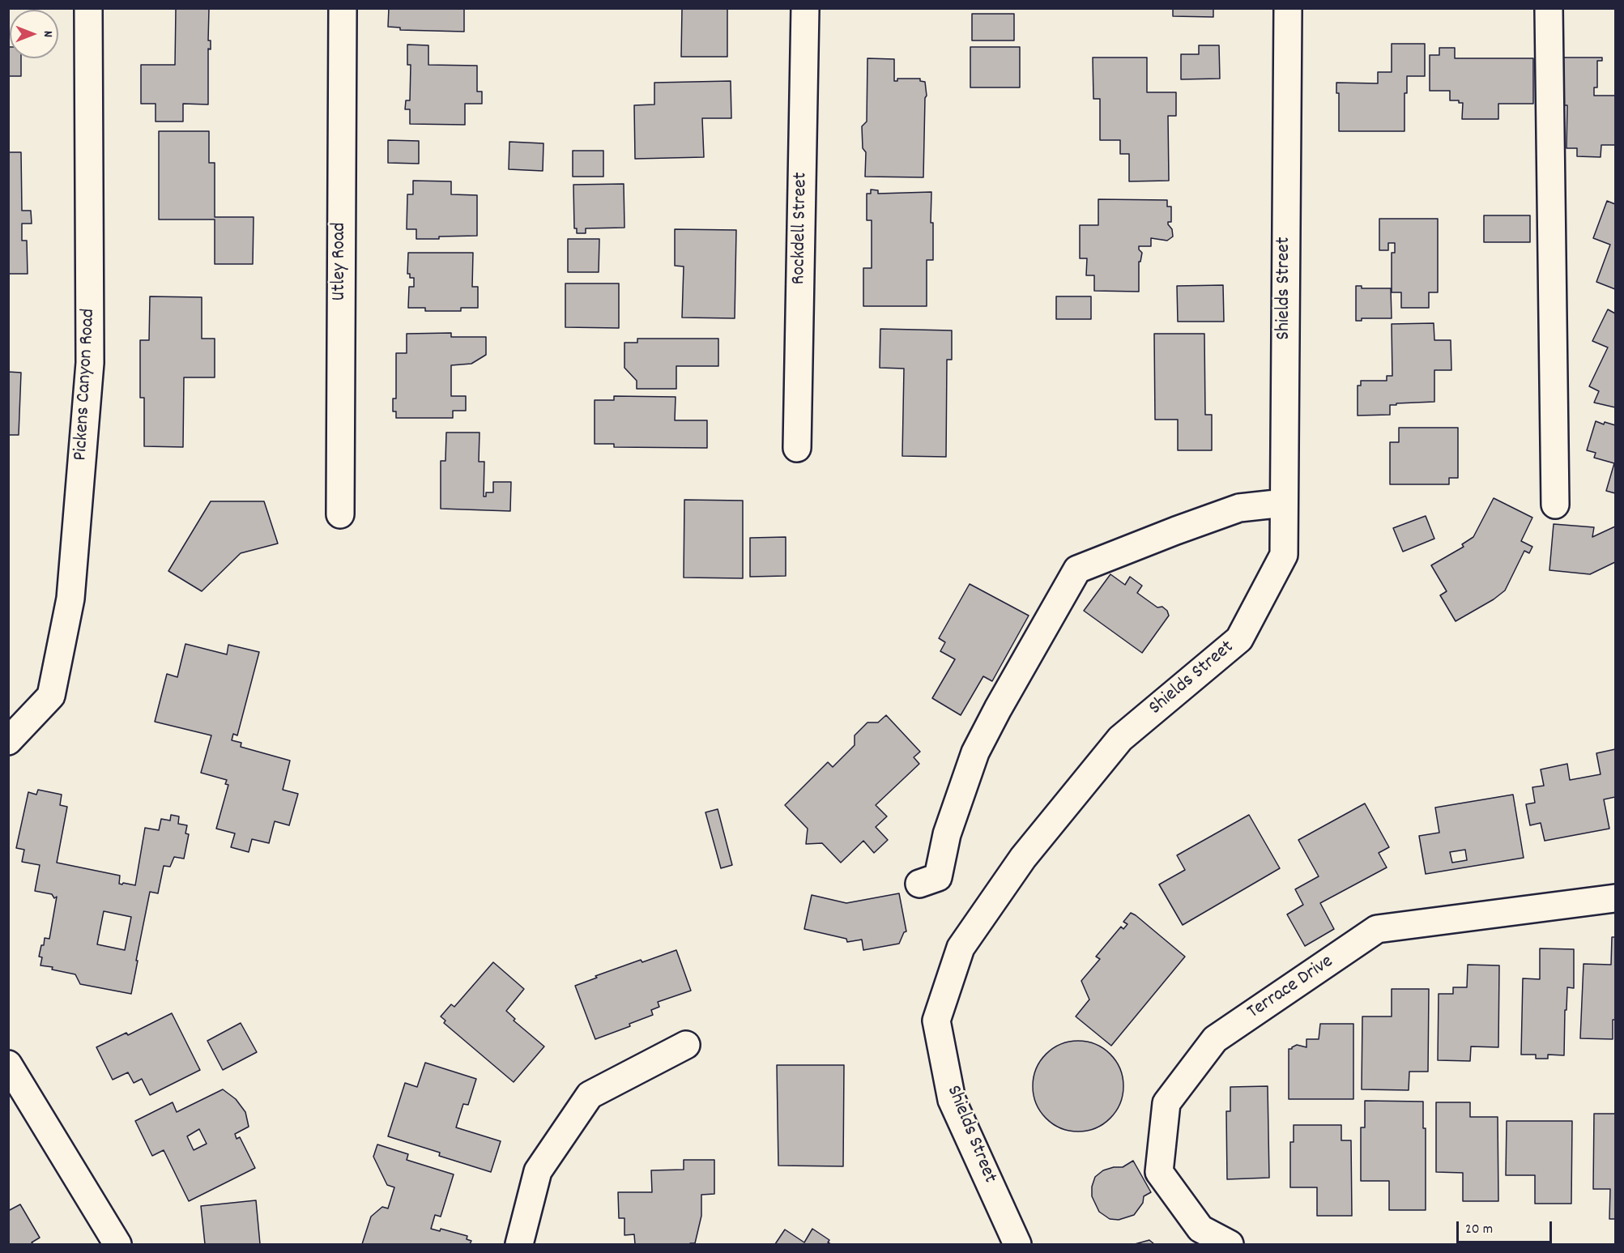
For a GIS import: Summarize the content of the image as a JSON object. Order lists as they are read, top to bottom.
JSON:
{
  "streets": {
    "street": [
      "Rockdell Street",
      "Utley Road",
      "Shields Street",
      "Pickens Canyon Road",
      "Terrace Drive"
    ]
  },
  "scale_bar": "20 m",
  "north": "right"
}
